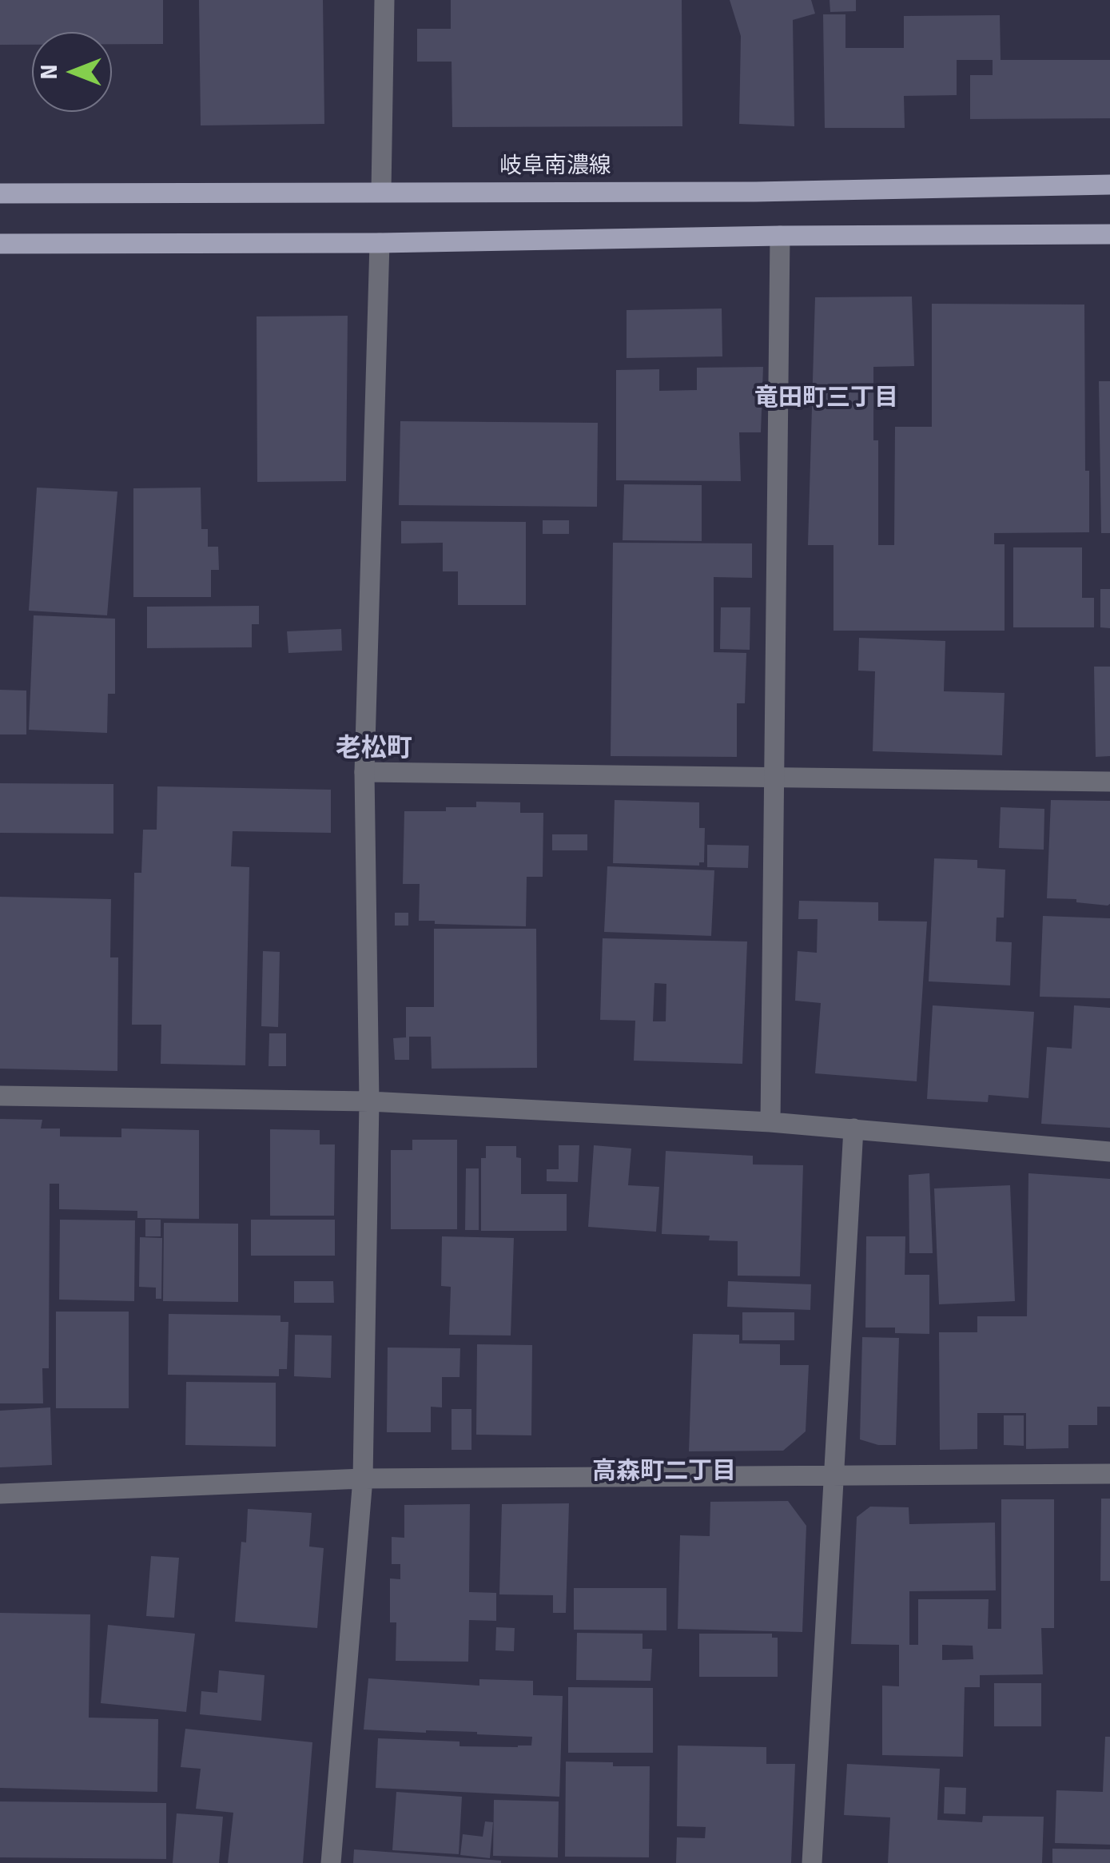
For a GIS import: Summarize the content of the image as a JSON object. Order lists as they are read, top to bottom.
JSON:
{
  "streets": {
    "main road": ["岐阜南濃線"]
  },
  "districts": ["竜田町三丁目", "老松町", "高森町二丁目"],
  "north": "left"
}
